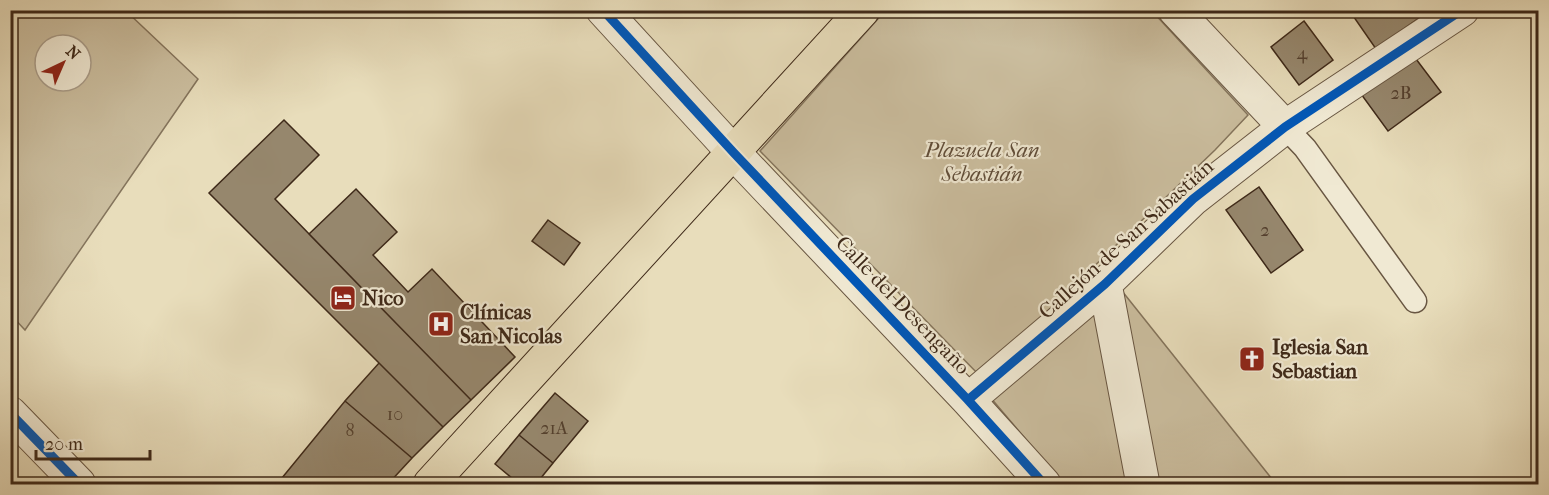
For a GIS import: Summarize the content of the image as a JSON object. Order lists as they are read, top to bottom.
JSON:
{
  "streets": {
    "street": ["Callejón de San Sabastián", "Calle del Desengaño"]
  },
  "crossings": [
    ["Callejón de San Sabastián", "Calle del Desengaño"]
  ],
  "parks": ["Plazuela San Sebastián"],
  "places": {
    "hotel": ["Nico"],
    "hospital": ["Clínicas San Nicolas"],
    "church": ["Iglesia San Sebastian"]
  },
  "house_numbers": [
    "4",
    "2B",
    "2",
    "10",
    "21A",
    "8"
  ],
  "scale_bar": "20 m",
  "north": "top right"
}
